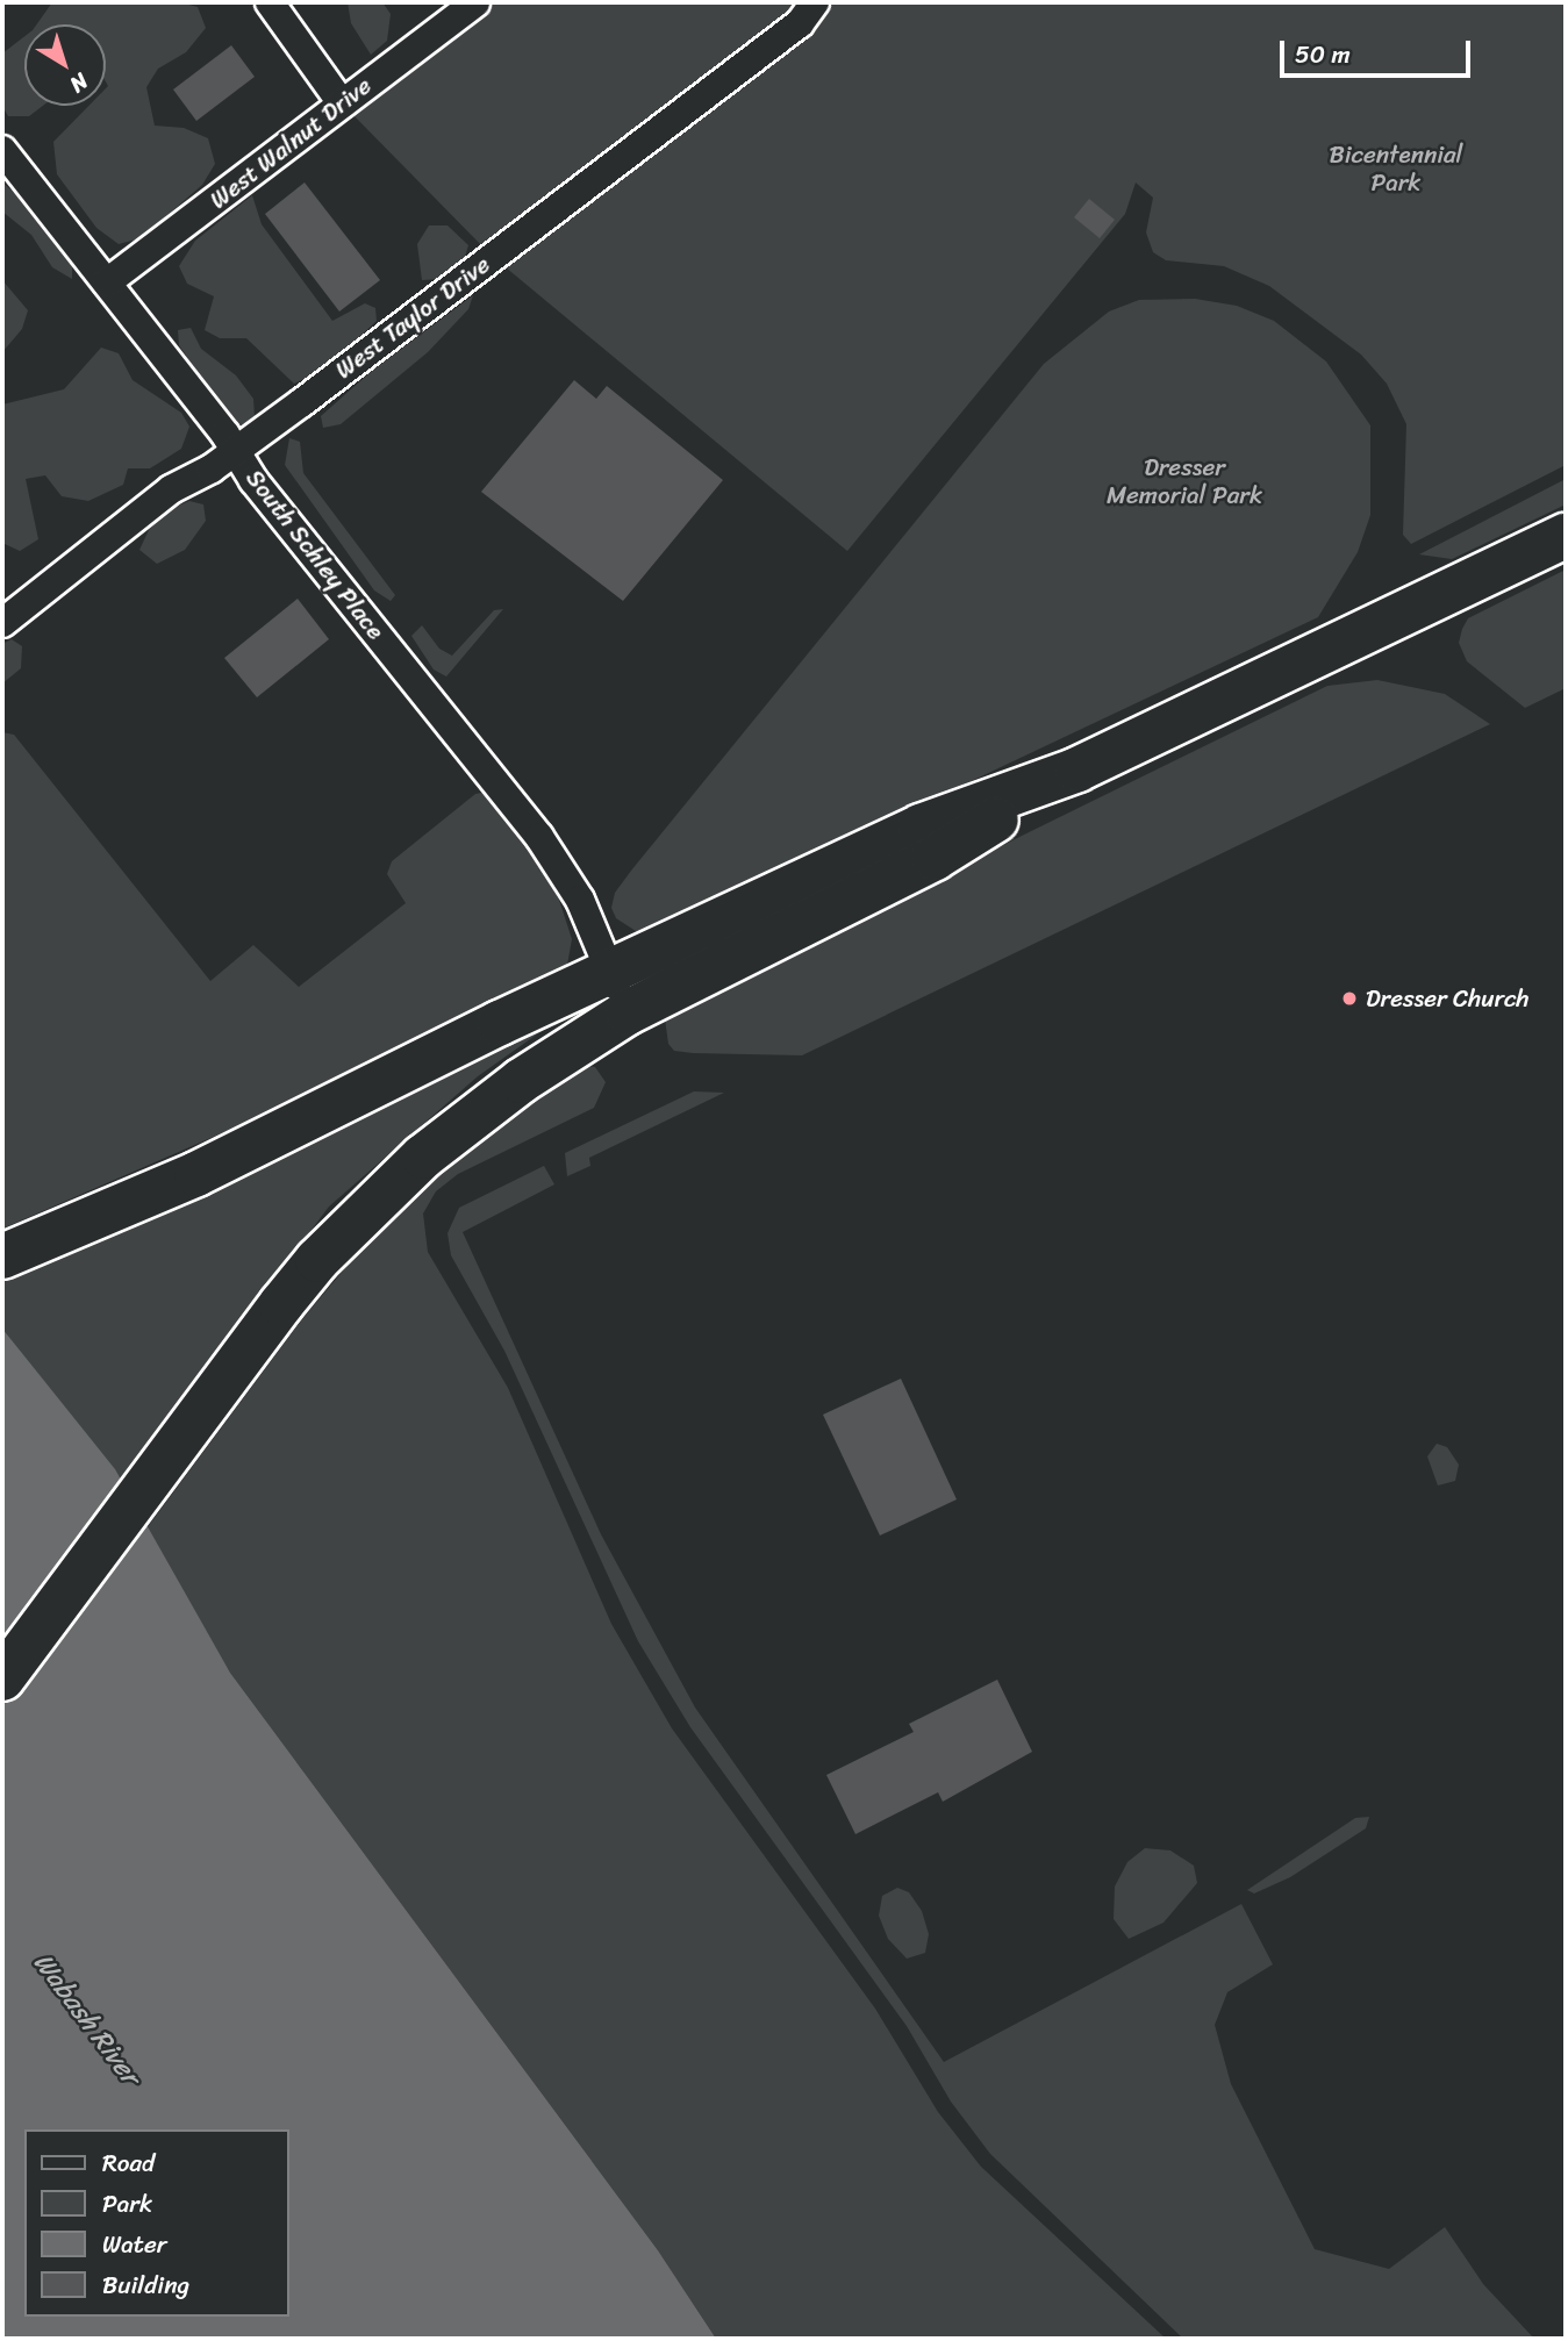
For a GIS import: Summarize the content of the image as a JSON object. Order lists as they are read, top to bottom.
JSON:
{
  "streets": {
    "street": ["West Walnut Drive", "West Taylor Drive", "South Schley Place"]
  },
  "crossings": [
    ["West Walnut Drive", "South Schley Place"],
    ["West Taylor Drive", "South Schley Place"]
  ],
  "water": ["Wabash River"],
  "parks": ["Bicentennial Park", "Dresser Memorial Park"],
  "places": ["Dresser Church"],
  "legend": [
    "Road",
    "Park",
    "Water",
    "Building"
  ],
  "scale_bar": "50 m",
  "north": "bottom right"
}
